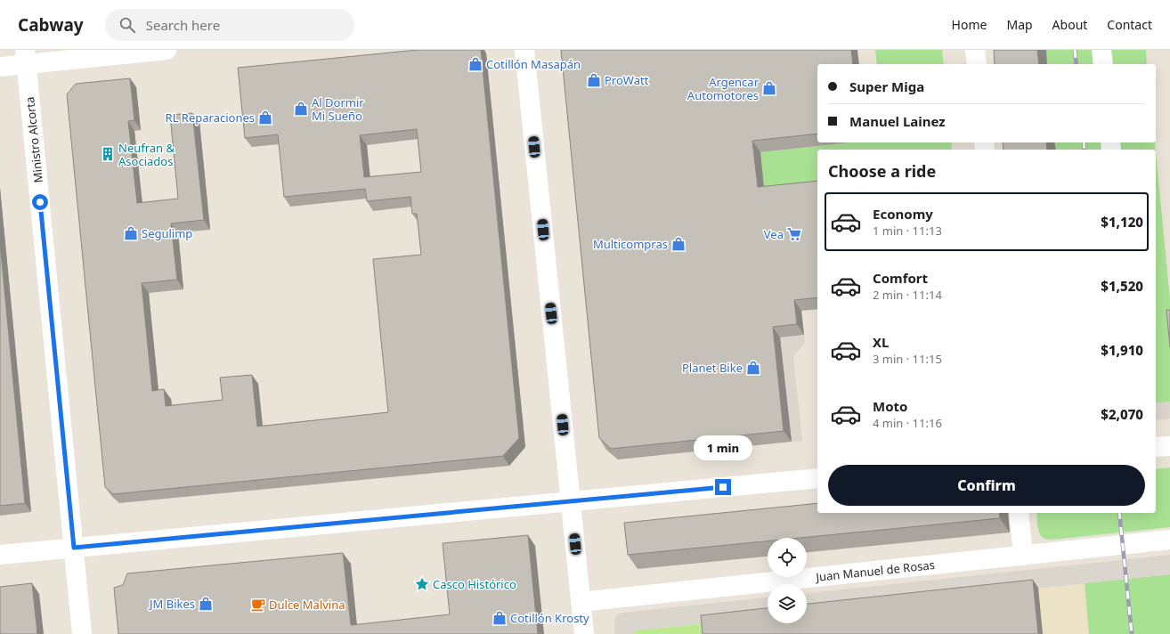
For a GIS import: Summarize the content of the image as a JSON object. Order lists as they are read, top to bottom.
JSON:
{
  "streets": {
    "street": ["Ministro Alcorta", "Juan Manuel de Rosas"]
  },
  "places": {
    "shop": [
      "Cotillón Masapán",
      "ProWatt",
      "Argencar Automotores",
      "Al Dormir Mi Sueño",
      "RL Reparaciones",
      "Segulimp",
      "Multicompras",
      "Planet Bike",
      "JM Bikes",
      "Cotillón Krosty"
    ],
    "building": ["Neufran & Asociados"],
    "supermarket": ["Vea"],
    "place": ["Casco Histórico"],
    "cafe": ["Dulce Malvina"]
  },
  "page": {
    "header": "Cabway",
    "search": "Search here",
    "nav": [
      "Home",
      "Map",
      "About",
      "Contact"
    ],
    "banner": ["Super Miga", "Manuel Lainez"],
    "heading": "Choose a ride",
    "list": [
      {
        "name": "Economy",
        "note": "1 min · 11:13",
        "value": "$1,120"
      },
      {
        "name": "Comfort",
        "note": "2 min · 11:14",
        "value": "$1,520"
      },
      {
        "name": "XL",
        "note": "3 min · 11:15",
        "value": "$1,910"
      },
      {
        "name": "Moto",
        "note": "4 min · 11:16",
        "value": "$2,070"
      }
    ],
    "bubble": "1 min",
    "buttons": "Confirm"
  }
}
